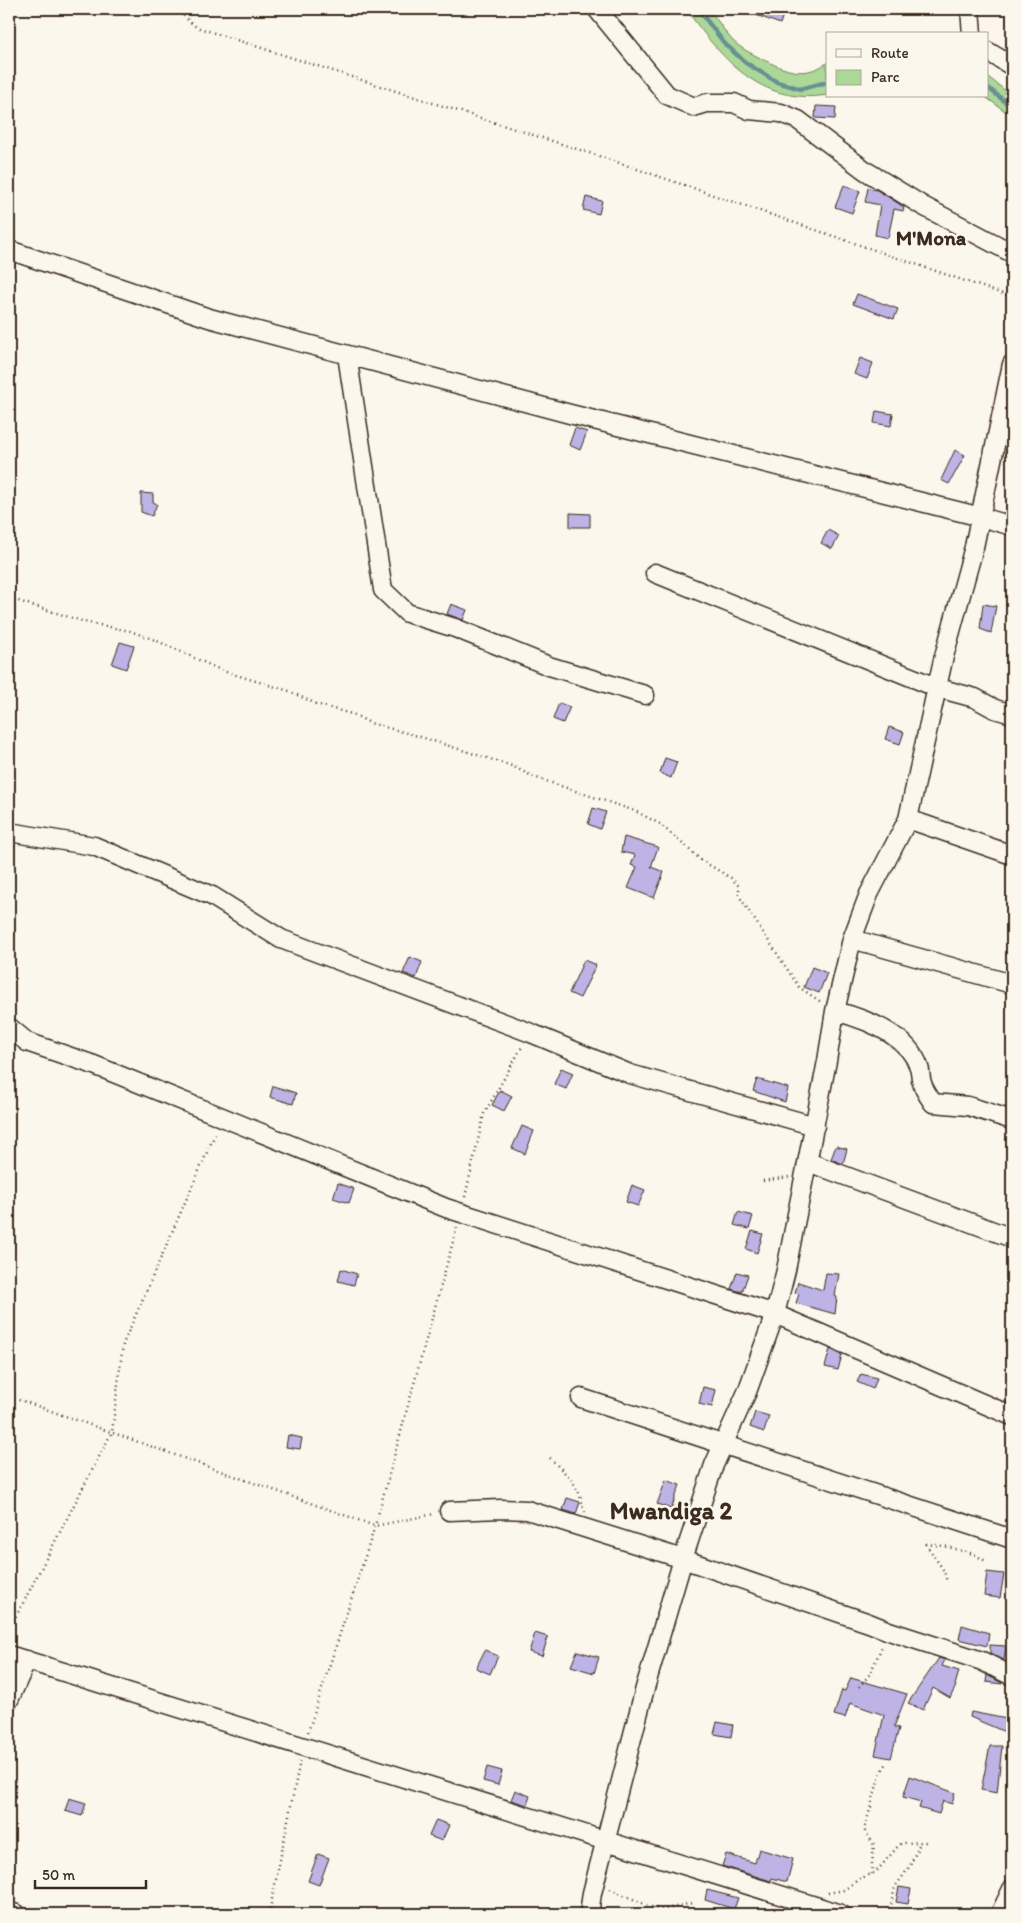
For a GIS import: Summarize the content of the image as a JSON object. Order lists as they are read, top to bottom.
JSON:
{
  "districts": ["M'Mona", "Mwandiga 2"],
  "legend": ["Route", "Parc"],
  "scale_bar": "50 m"
}
